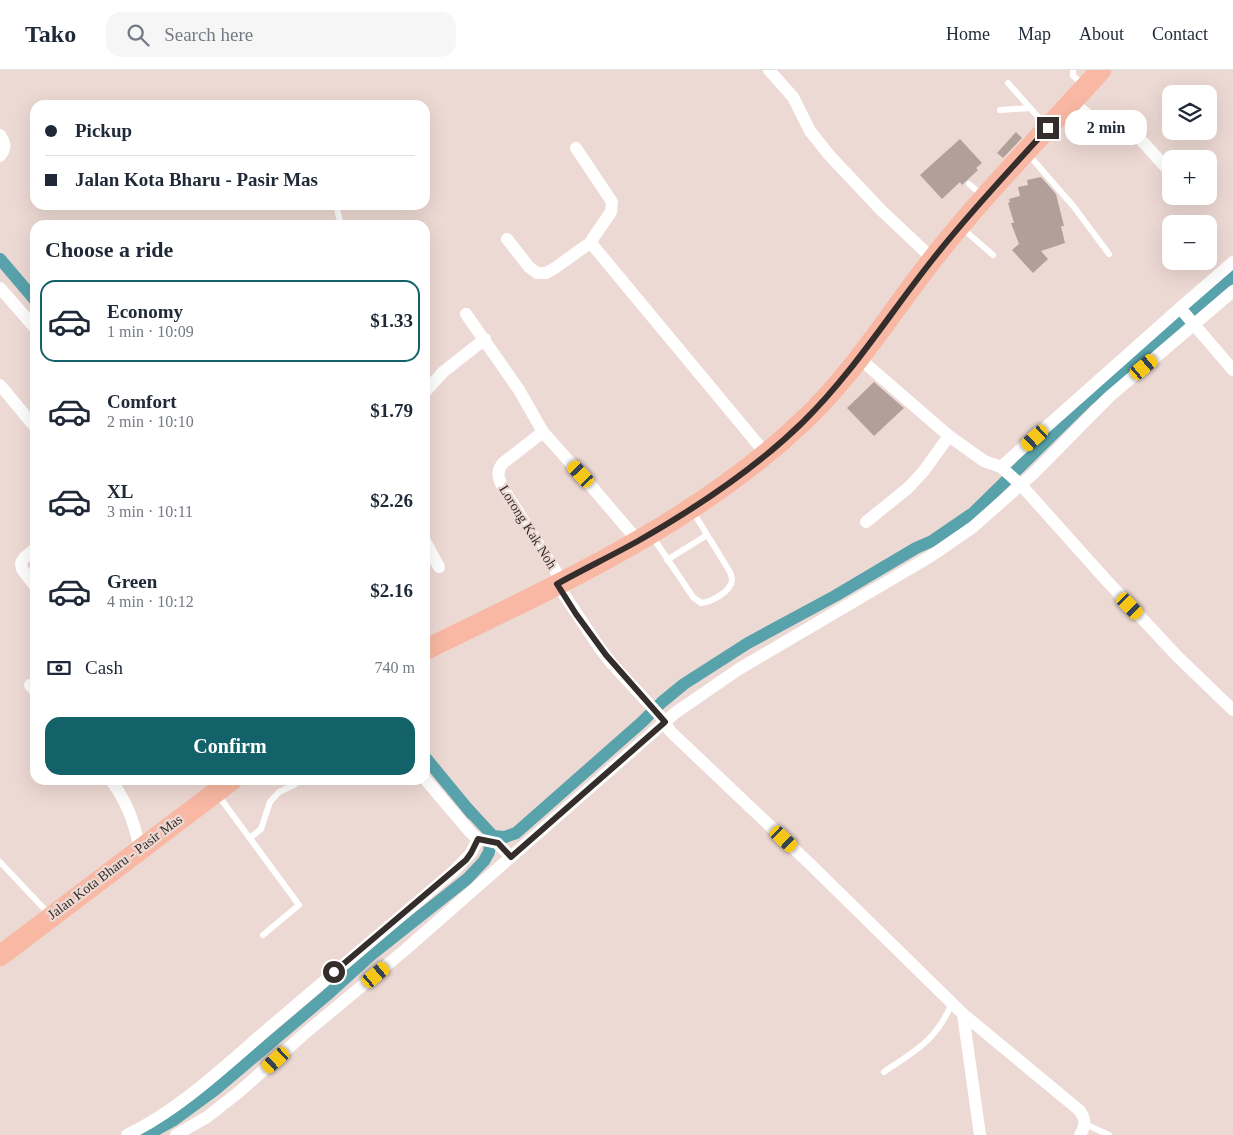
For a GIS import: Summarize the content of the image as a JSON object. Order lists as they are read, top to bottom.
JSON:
{
  "streets": {
    "highway": ["Jalan Kota Bharu - Pasir Mas"],
    "street": ["Lorong Kak Noh"]
  },
  "page": {
    "header": "Tako",
    "search": "Search here",
    "nav": [
      "Home",
      "Map",
      "About",
      "Contact"
    ],
    "map_buttons": ["+", "−"],
    "banner": ["Pickup", "Jalan Kota Bharu - Pasir Mas"],
    "bubble": "2 min",
    "heading": "Choose a ride",
    "list": [
      {
        "name": "Economy",
        "note": "1 min · 10:09",
        "value": "$1.33"
      },
      {
        "name": "Comfort",
        "note": "2 min · 10:10",
        "value": "$1.79"
      },
      {
        "name": "XL",
        "note": "3 min · 10:11",
        "value": "$2.26"
      },
      {
        "name": "Green",
        "note": "4 min · 10:12",
        "value": "$2.16"
      }
    ],
    "pay": ["Cash", "740 m"],
    "buttons": "Confirm"
  }
}
